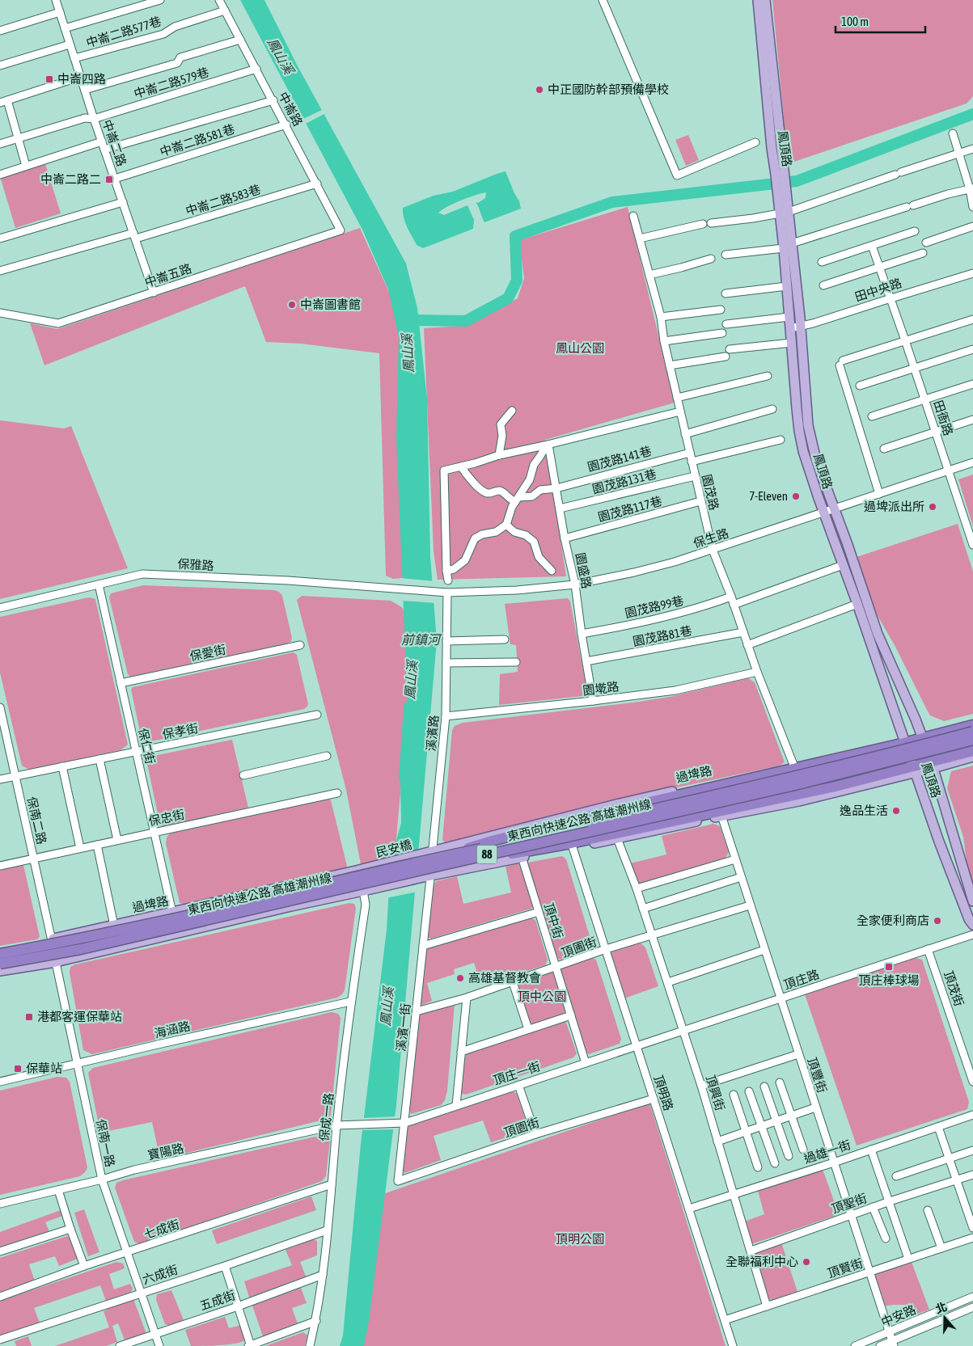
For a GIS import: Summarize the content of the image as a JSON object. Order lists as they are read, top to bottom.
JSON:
{
  "streets": {
    "highway": ["東西向快速公路 高雄潮州線", "88"],
    "main road": ["鳳頂路", "過埤路", "民安橋"],
    "street": [
      "中崙二路577巷",
      "中崙二路579巷",
      "中崙路",
      "中崙二路581巷",
      "中崙二路",
      "中崙二路583巷",
      "中崙五路",
      "田中央路",
      "田衙路",
      "園茂路141巷",
      "園茂路131巷",
      "園茂路",
      "園茂路117巷",
      "保生路",
      "保雅路",
      "園盛路",
      "園茂路99巷",
      "園茂路81巷",
      "保愛街",
      "園墘路",
      "保孝街",
      "溪濱路",
      "保仁街",
      "保忠街",
      "保南二路",
      "頂中街",
      "頂圃街",
      "頂庄路",
      "頂茂街",
      "溪濱一街",
      "海涵路",
      "頂庄一街",
      "頂豐街",
      "頂明路",
      "頂興街",
      "保成一路",
      "頂園街",
      "保南一路",
      "寶陽路",
      "過雄一街",
      "頂聖街",
      "七成街",
      "頂賢街",
      "六成街",
      "五成街",
      "中安路"
    ]
  },
  "crossings": [
    ["中崙二路577巷", "中崙路"],
    ["中崙二路577巷", "中崙二路"],
    ["中崙二路579巷", "中崙路"],
    ["中崙二路579巷", "中崙二路"],
    ["中崙路", "中崙二路581巷"],
    ["中崙路", "中崙二路583巷"],
    ["中崙路", "中崙五路"],
    ["中崙二路581巷", "中崙二路"],
    ["中崙二路", "中崙二路583巷"],
    ["中崙二路", "中崙五路"],
    ["鳳頂路", "田中央路"],
    ["鳳頂路", "保生路"],
    ["鳳頂路", "園茂路99巷"],
    ["鳳頂路", "過埤路"],
    ["田中央路", "田衙路"],
    ["田衙路", "保生路"],
    ["園茂路141巷", "園茂路"],
    ["園茂路141巷", "園盛路"],
    ["園茂路131巷", "園茂路"],
    ["園茂路131巷", "園盛路"],
    ["園茂路", "園茂路117巷"],
    ["園茂路", "保生路"],
    ["園茂路", "園茂路99巷"],
    ["園茂路", "園茂路81巷"],
    ["園茂路", "園墘路"],
    ["園茂路", "過埤路"],
    ["園茂路117巷", "園盛路"],
    ["保生路", "保雅路"],
    ["保生路", "園盛路"],
    ["保生路", "溪濱路"],
    ["保雅路", "溪濱路"],
    ["保雅路", "保仁街"],
    ["園盛路", "園茂路99巷"],
    ["園盛路", "園茂路81巷"],
    ["園盛路", "園墘路"],
    ["保愛街", "保仁街"],
    ["園墘路", "溪濱路"],
    ["保孝街", "保仁街"],
    ["保孝街", "保南二路"],
    ["溪濱路", "過埤路"],
    ["溪濱路", "溪濱一街"],
    ["保仁街", "過埤路"],
    ["保仁街", "保忠街"],
    ["過埤路", "保南二路"],
    ["過埤路", "民安橋"],
    ["過埤路", "保南一路"],
    ["保忠街", "保南二路"],
    ["保南二路", "保南一路"],
    ["頂中街", "頂圃街"],
    ["頂中街", "頂庄一街"],
    ["頂圃街", "溪濱一街"],
    ["頂圃街", "頂豐街"],
    ["頂圃街", "頂明路"],
    ["頂圃街", "頂興街"],
    ["頂庄路", "頂茂街"],
    ["頂庄路", "頂庄一街"],
    ["頂庄路", "頂豐街"],
    ["頂庄路", "頂明路"],
    ["頂庄路", "頂興街"],
    ["溪濱一街", "頂庄一街"],
    ["溪濱一街", "頂園街"],
    ["溪濱一街", "寶陽路"],
    ["海涵路", "保成一路"],
    ["海涵路", "保南一路"],
    ["頂庄一街", "頂明路"],
    ["頂庄一街", "寶陽路"],
    ["頂豐街", "過雄一街"],
    ["頂豐街", "頂聖街"],
    ["頂豐街", "頂賢街"],
    ["頂豐街", "中安路"],
    ["頂明路", "頂園街"],
    ["頂明路", "過雄一街"],
    ["頂明路", "頂賢街"],
    ["頂興街", "過雄一街"],
    ["頂興街", "頂聖街"],
    ["頂興街", "頂賢街"],
    ["保成一路", "寶陽路"],
    ["保成一路", "七成街"],
    ["保成一路", "六成街"],
    ["保成一路", "五成街"],
    ["保南一路", "寶陽路"],
    ["保南一路", "七成街"],
    ["保南一路", "六成街"],
    ["保南一路", "五成街"]
  ],
  "water": ["鳳山溪", "前鎮河"],
  "parks": ["鳳山公園", "頂中公園", "頂明公園"],
  "places": {
    "transit": [
      "中崙四路",
      "中崙二路二",
      "頂庄棒球場",
      "港都客運保華站",
      "保華站"
    ],
    "other": [
      "中正國防幹部預備學校",
      "中崙圖書館",
      "7-Eleven",
      "過埤派出所",
      "逸品生活",
      "全家便利商店",
      "高雄基督教會",
      "全聯福利中心"
    ]
  },
  "scale_bar": "100 m",
  "north": "top"
}
